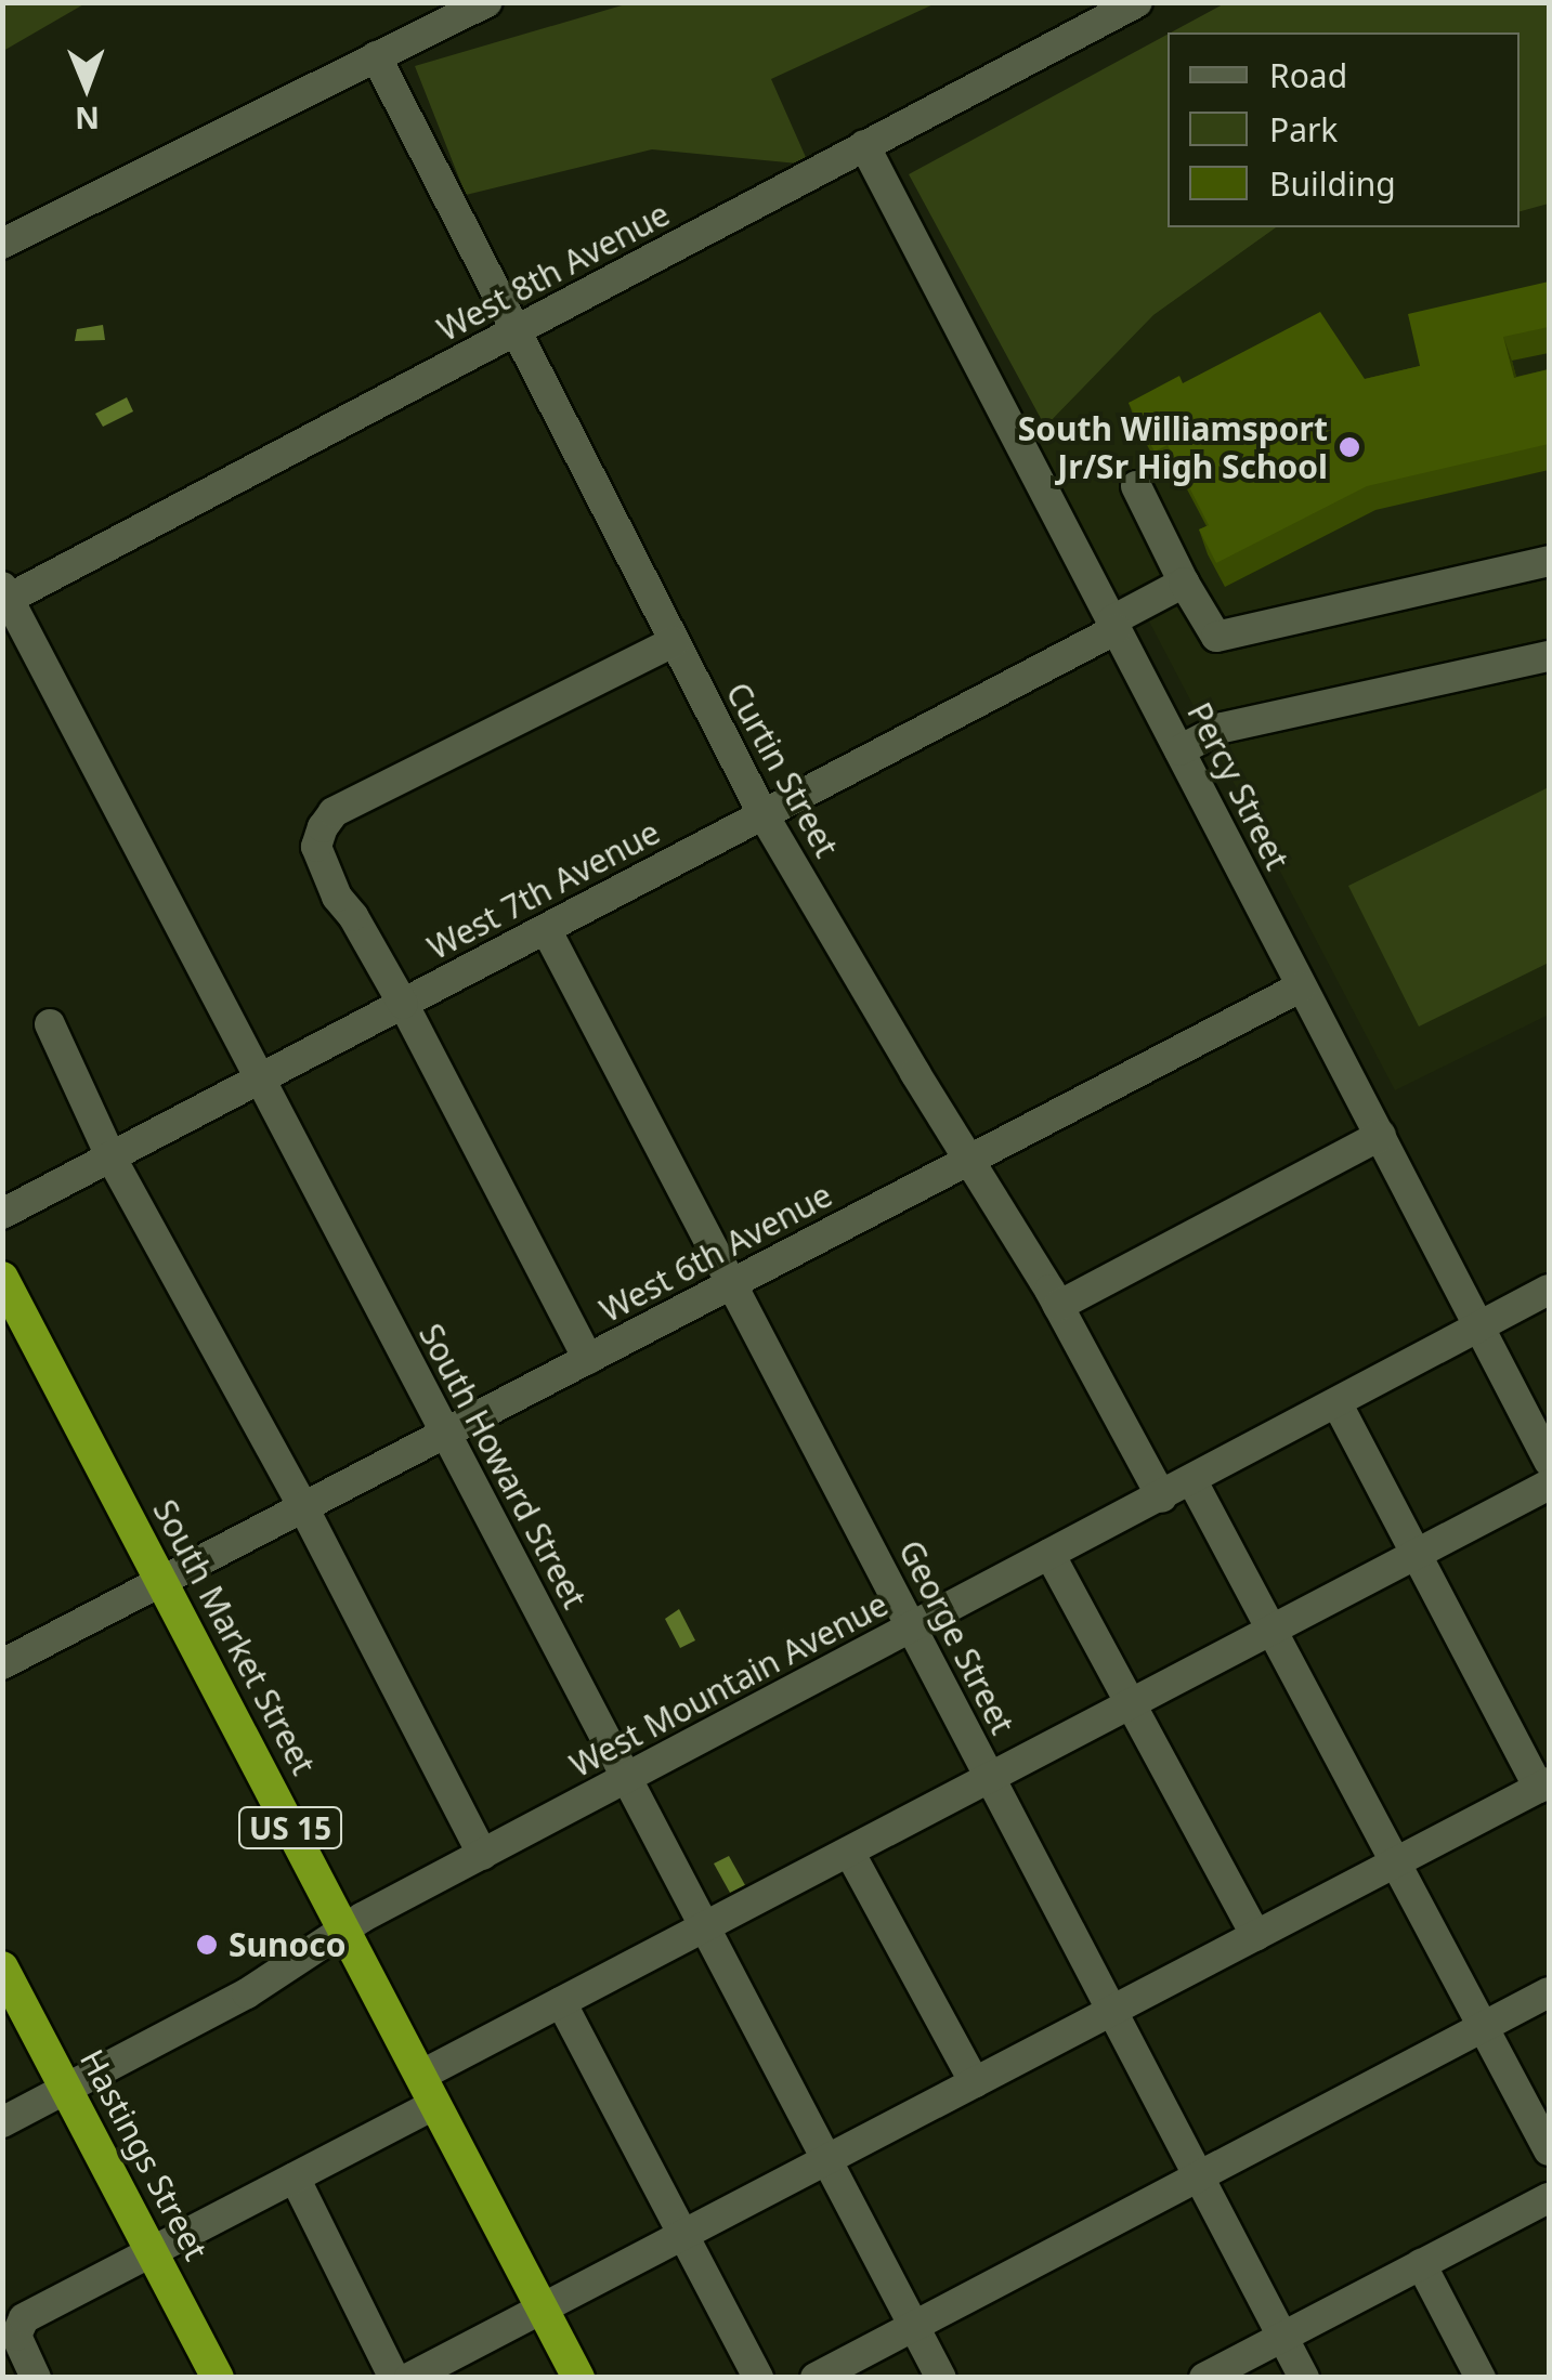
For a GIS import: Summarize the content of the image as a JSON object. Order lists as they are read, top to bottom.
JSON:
{
  "streets": {
    "highway": ["South Market Street", "US 15", "Hastings Street"],
    "street": [
      "West 8th Avenue",
      "Curtin Street",
      "Percy Street",
      "West 7th Avenue",
      "West 6th Avenue",
      "South Howard Street",
      "George Street",
      "West Mountain Avenue"
    ]
  },
  "crossings": [
    ["West 8th Avenue", "Curtin Street"],
    ["West 8th Avenue", "Percy Street"],
    ["West 8th Avenue", "South Howard Street"],
    ["Curtin Street", "West 7th Avenue"],
    ["Curtin Street", "West 6th Avenue"],
    ["Curtin Street", "West Mountain Avenue"],
    ["Percy Street", "West 7th Avenue"],
    ["Percy Street", "West 6th Avenue"],
    ["Percy Street", "West Mountain Avenue"],
    ["West 7th Avenue", "South Howard Street"],
    ["West 7th Avenue", "George Street"],
    ["West 6th Avenue", "South Howard Street"],
    ["West 6th Avenue", "South Market Street"],
    ["West 6th Avenue", "George Street"],
    ["South Howard Street", "West Mountain Avenue"],
    ["South Market Street", "West Mountain Avenue"],
    ["George Street", "West Mountain Avenue"],
    ["West Mountain Avenue", "Hastings Street"]
  ],
  "places": ["South Williamsport Jr/Sr High School", "Sunoco"],
  "legend": ["Road", "Park", "Building"],
  "north": "bottom"
}
